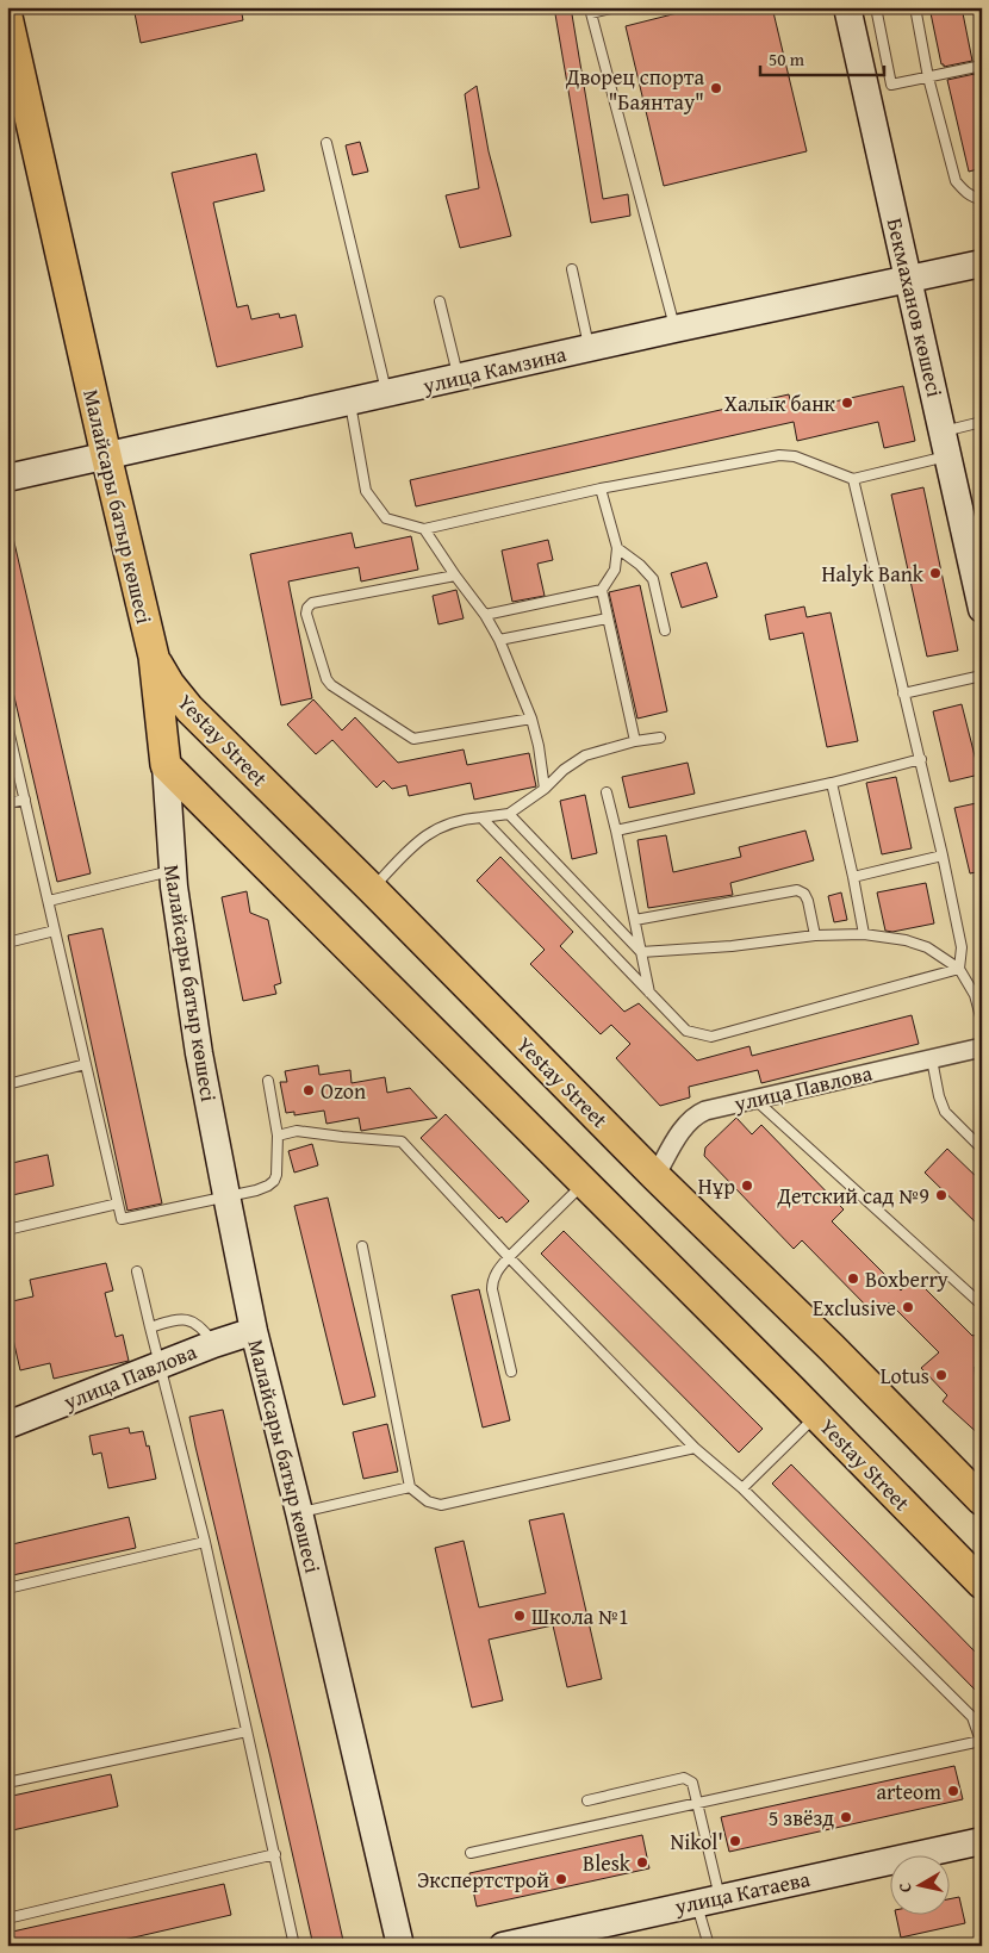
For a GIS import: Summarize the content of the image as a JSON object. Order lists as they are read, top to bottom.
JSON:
{
  "streets": {
    "main road": ["Малайсары батыр көшесі", "Yestay Street"],
    "street": [
      "Бекмаханов көшесі",
      "улица Камзина",
      "улица Павлова",
      "улица Катаева"
    ]
  },
  "crossings": [
    ["Бекмаханов көшесі", "улица Камзина"],
    ["улица Камзина", "Малайсары батыр көшесі"],
    ["Малайсары батыр көшесі", "Yestay Street"],
    ["Малайсары батыр көшесі", "улица Павлова"],
    ["Yestay Street", "улица Павлова"]
  ],
  "places": [
    "Дворец спорта \"Баянтау\"",
    "Халык банк",
    "Halyk Bank",
    "Ozon",
    "Нұр",
    "Детский сад №9",
    "Boxberry",
    "Exclusive",
    "Lotus",
    "Школа №1",
    "arteom",
    "5 звёзд",
    "Nikol'",
    "Blesk",
    "Экспертстрой"
  ],
  "scale_bar": "50 m",
  "north": "left"
}
